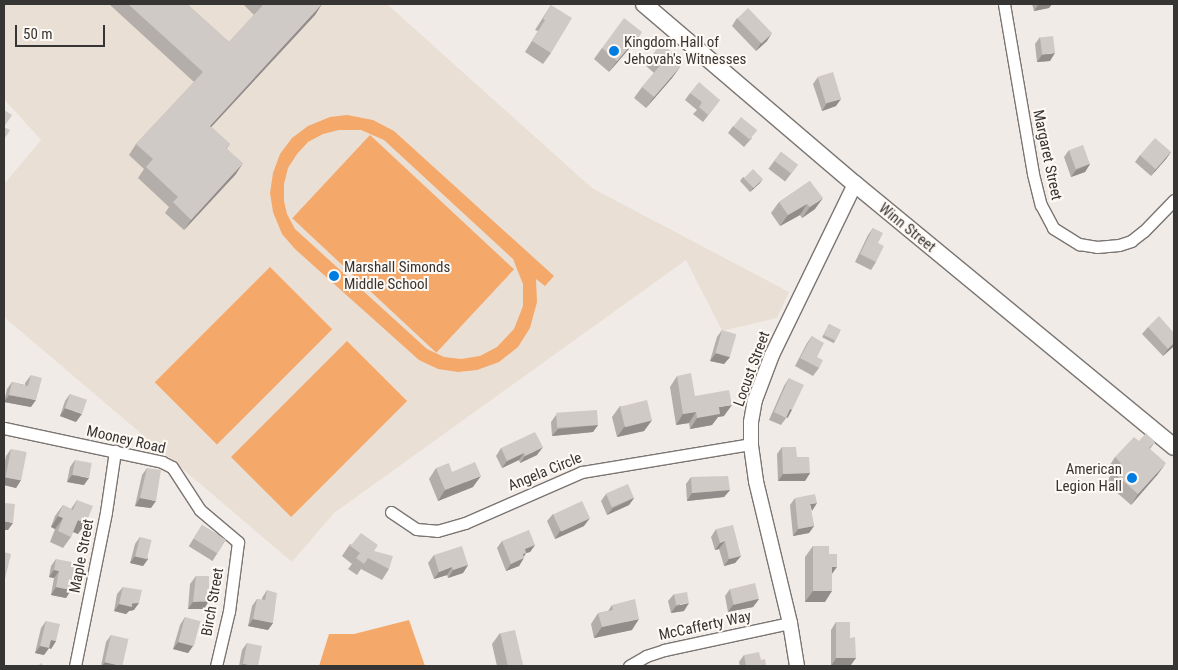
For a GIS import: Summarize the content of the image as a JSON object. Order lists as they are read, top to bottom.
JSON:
{
  "streets": {
    "main road": ["Winn Street"],
    "street": [
      "Margaret Street",
      "Locust Street",
      "Mooney Road",
      "Angela Circle",
      "Maple Street",
      "Birch Street",
      "McCafferty Way"
    ]
  },
  "crossings": [
    ["Winn Street", "Locust Street"],
    ["Locust Street", "Angela Circle"],
    ["Locust Street", "McCafferty Way"],
    ["Mooney Road", "Maple Street"],
    ["Mooney Road", "Birch Street"]
  ],
  "places": ["Kingdom Hall of Jehovah's Witnesses", "Marshall Simonds Middle School", "American Legion Hall"],
  "scale_bar": "50 m"
}
